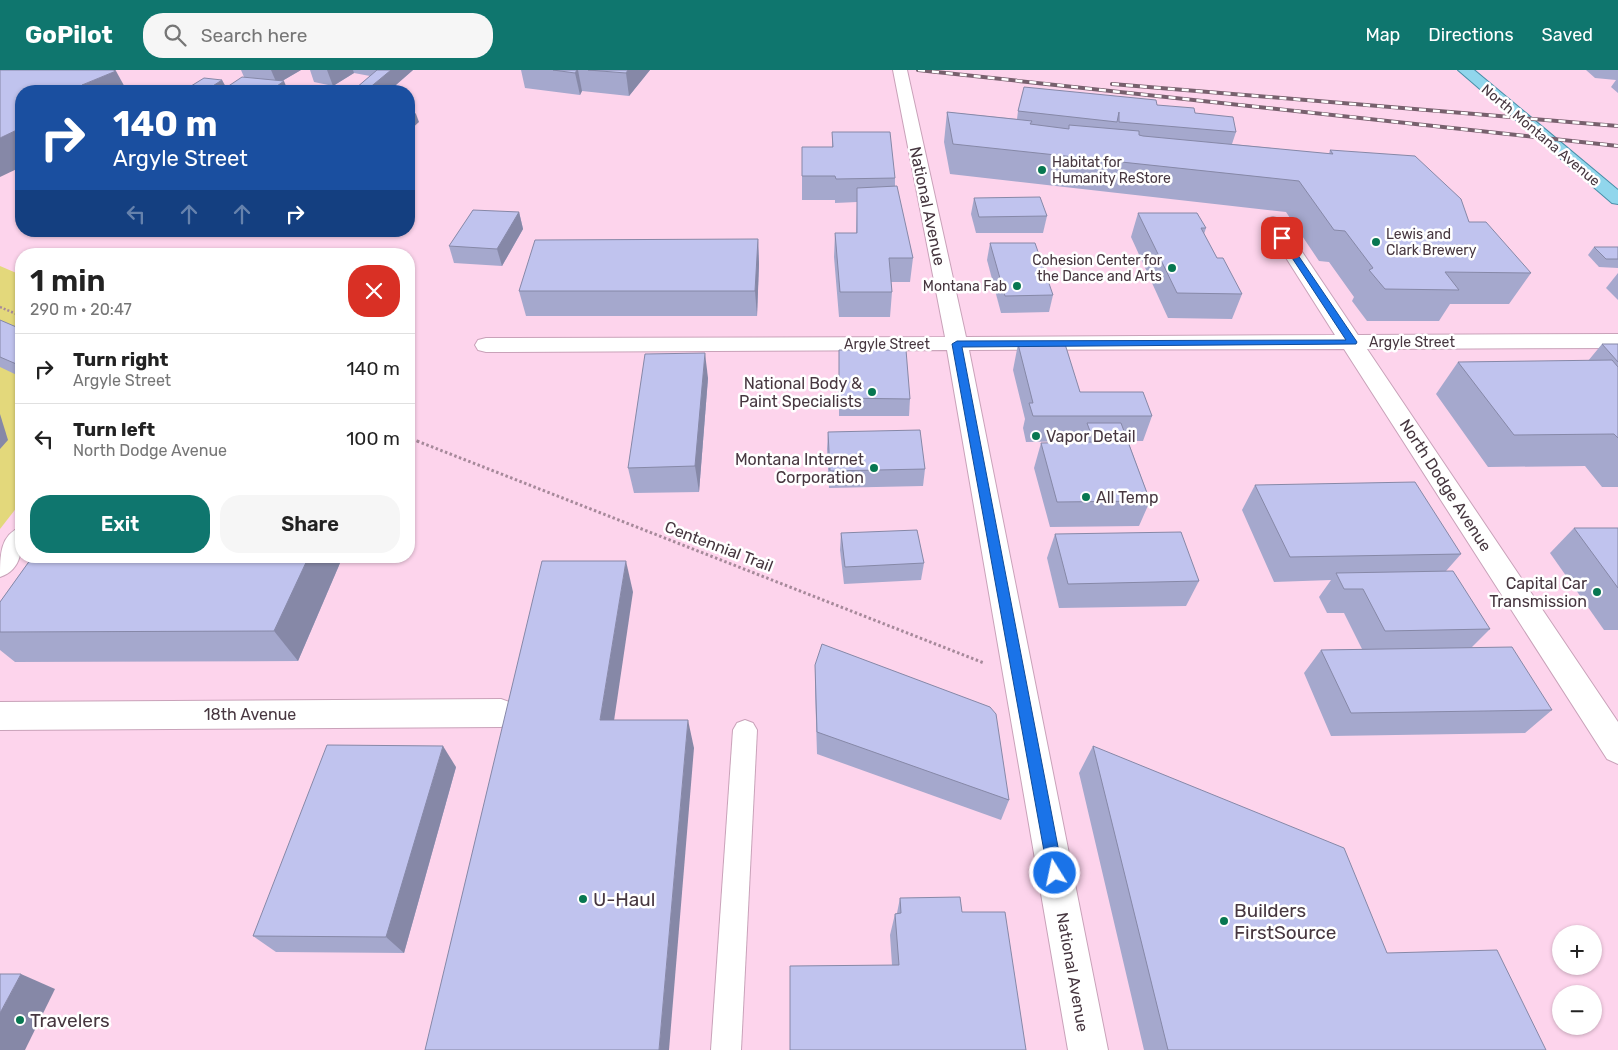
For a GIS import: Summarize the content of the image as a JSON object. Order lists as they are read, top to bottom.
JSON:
{
  "streets": {
    "main road": ["North Montana Avenue"],
    "street": [
      "National Avenue",
      "Argyle Street",
      "North Dodge Avenue",
      "18th Avenue"
    ],
    "path": ["Centennial Trail"]
  },
  "crossings": [
    ["National Avenue", "Argyle Street"],
    ["National Avenue", "Centennial Trail"],
    ["Argyle Street", "North Dodge Avenue"]
  ],
  "places": [
    "Habitat for Humanity ReStore",
    "Lewis and Clark Brewery",
    "Cohesion Center for the Dance and Arts",
    "Montana Fab",
    "National Body & Paint Specialists",
    "Vapor Detail",
    "Montana Internet Corporation",
    "All Temp",
    "Capital Car Transmission",
    "U-Haul",
    "Builders FirstSource",
    "Travelers"
  ],
  "page": {
    "header": "GoPilot",
    "search": "Search here",
    "nav": ["Map", "Directions", "Saved"],
    "turn": ["140 m", "Argyle Street"],
    "heading": ["1 min", "290 m · 20:47"],
    "list": [
      {
        "name": "Turn right",
        "note": "Argyle Street",
        "value": "140 m"
      },
      {
        "name": "Turn left",
        "note": "North Dodge Avenue",
        "value": "100 m"
      }
    ],
    "buttons": ["Exit", "Share"],
    "map_buttons": ["+", "−"]
  }
}
